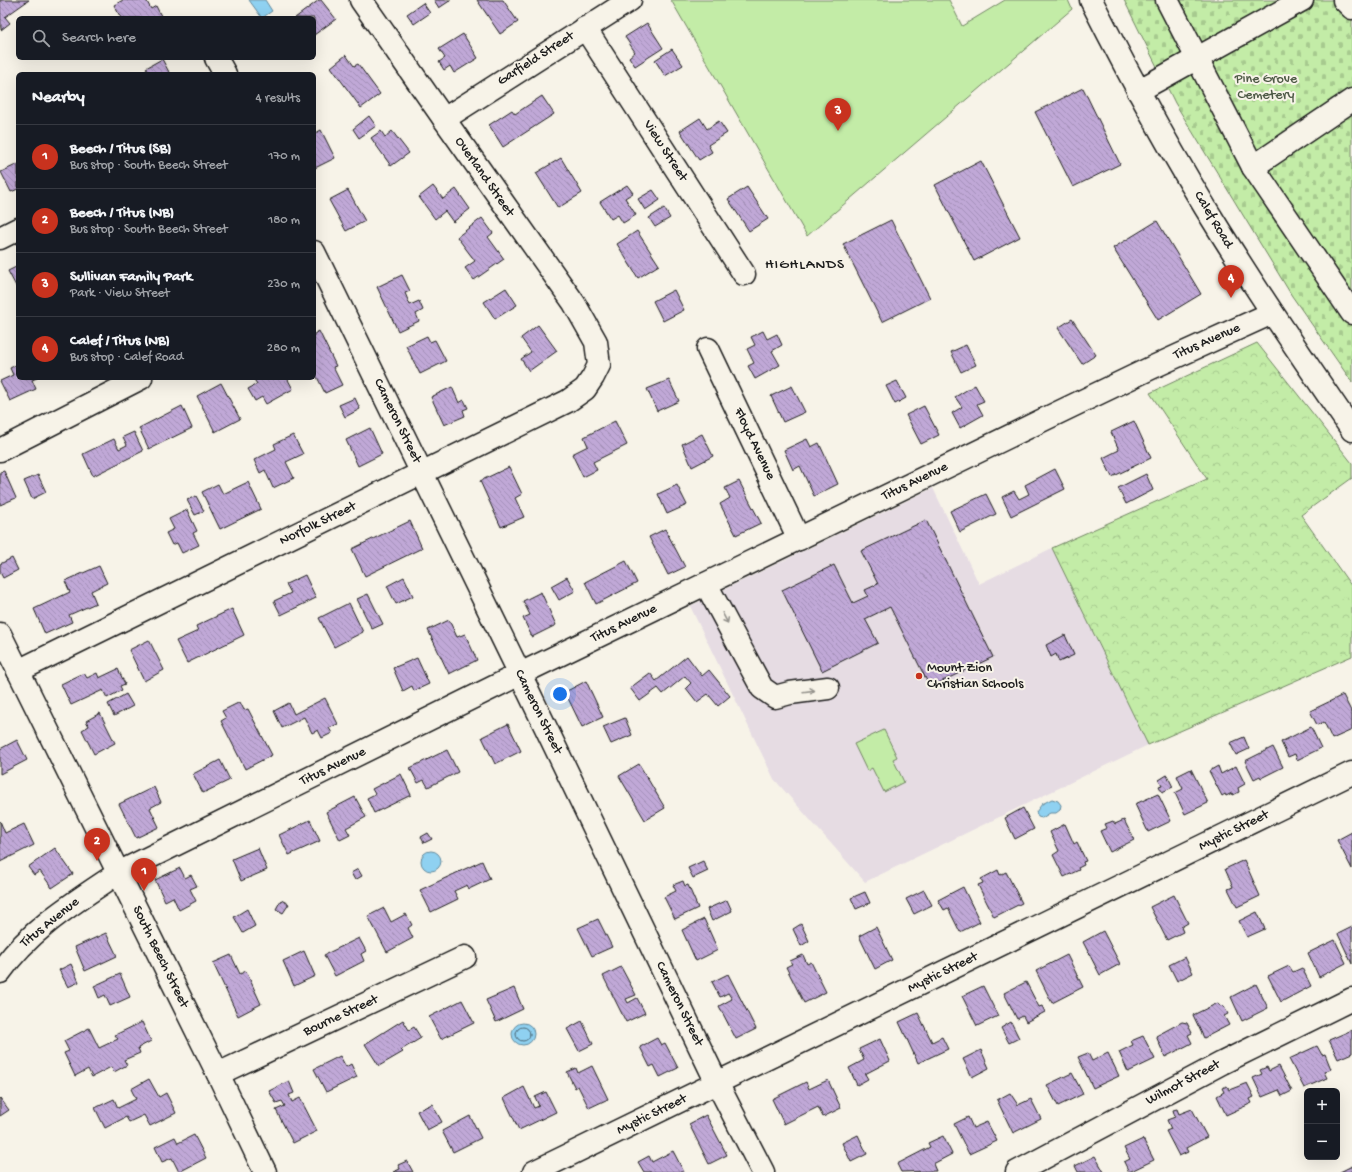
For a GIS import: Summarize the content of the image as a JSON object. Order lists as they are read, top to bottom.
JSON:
{
  "streets": {
    "street": [
      "Garfield Street",
      "View Street",
      "Overland Street",
      "Calef Road",
      "Titus Avenue",
      "Cameron Street",
      "Floyd Avenue",
      "Norfolk Street",
      "Mystic Street",
      "South Beech Street",
      "Bourne Street",
      "Wilmot Street"
    ]
  },
  "crossings": [
    ["Garfield Street", "View Street"],
    ["Garfield Street", "Overland Street"],
    ["Overland Street", "Norfolk Street"],
    ["Calef Road", "Titus Avenue"],
    ["Titus Avenue", "Cameron Street"],
    ["Titus Avenue", "Floyd Avenue"],
    ["Titus Avenue", "South Beech Street"],
    ["Cameron Street", "Norfolk Street"],
    ["Cameron Street", "Mystic Street"],
    ["Norfolk Street", "South Beech Street"],
    ["South Beech Street", "Bourne Street"]
  ],
  "districts": ["HIGHLANDS"],
  "parks": ["Pine Grove Cemetery"],
  "places": ["Mount Zion Christian Schools"],
  "page": {
    "search": "Search here",
    "heading": ["Nearby", "4 results"],
    "pins": [
      "3",
      "4",
      "2",
      "1"
    ],
    "list": [
      {
        "mark": "1",
        "name": "Beech / Titus (SB)",
        "note": "Bus stop · South Beech Street",
        "value": "170 m"
      },
      {
        "mark": "2",
        "name": "Beech / Titus (NB)",
        "note": "Bus stop · South Beech Street",
        "value": "180 m"
      },
      {
        "mark": "3",
        "name": "Sullivan Family Park",
        "note": "Park · View Street",
        "value": "230 m"
      },
      {
        "mark": "4",
        "name": "Calef / Titus (NB)",
        "note": "Bus stop · Calef Road",
        "value": "280 m"
      }
    ],
    "map_buttons": ["+", "−"]
  }
}
